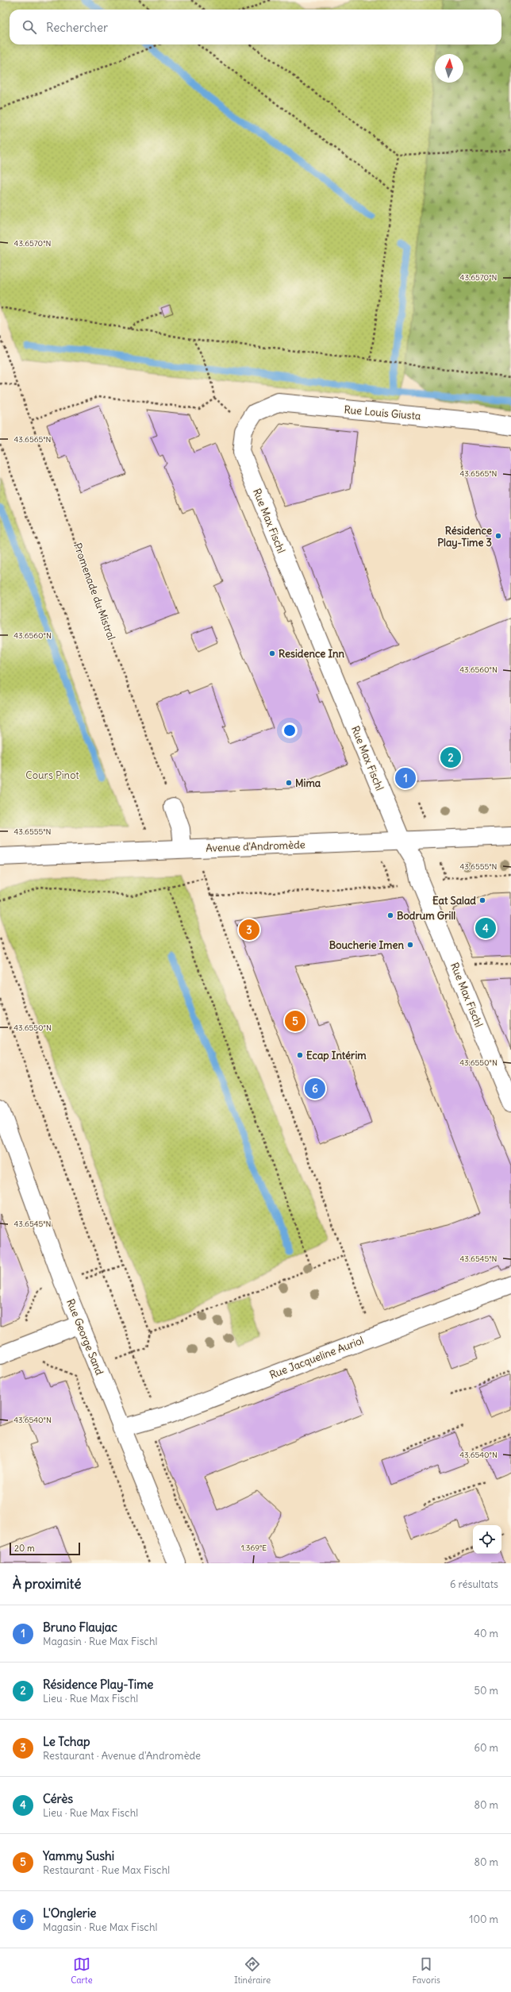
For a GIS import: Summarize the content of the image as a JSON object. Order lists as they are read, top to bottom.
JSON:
{
  "streets": {
    "street": [
      "Rue Louis Giusta",
      "Rue Max Fischl",
      "Avenue d'Andromède",
      "Rue George Sand",
      "Rue Jacqueline Auriol"
    ],
    "path": ["Promenade du Mistral"]
  },
  "crossings": [
    ["Rue Louis Giusta", "Rue Max Fischl"],
    ["Rue Max Fischl", "Avenue d'Andromède"],
    ["Rue George Sand", "Rue Jacqueline Auriol"]
  ],
  "parks": ["Cours Pinot"],
  "places": [
    "Résidence Play-Time 3",
    "Residence Inn",
    "Mima",
    "Eat Salad",
    "Bodrum Grill",
    "Boucherie Imen",
    "Ecap Intérim"
  ],
  "scale_bar": "20 m",
  "north": "top",
  "page": {
    "search": "Rechercher",
    "pins": [
      "2",
      "1",
      "4",
      "3",
      "5",
      "6"
    ],
    "scale": "20 m",
    "heading": ["À proximité", "6 résultats"],
    "list": [
      {
        "mark": "1",
        "name": "Bruno Flaujac",
        "note": "Magasin · Rue Max Fischl",
        "value": "40 m"
      },
      {
        "mark": "2",
        "name": "Résidence Play-Time",
        "note": "Lieu · Rue Max Fischl",
        "value": "50 m"
      },
      {
        "mark": "3",
        "name": "Le Tchap",
        "note": "Restaurant · Avenue d'Andromède",
        "value": "60 m"
      },
      {
        "mark": "4",
        "name": "Cérès",
        "note": "Lieu · Rue Max Fischl",
        "value": "80 m"
      },
      {
        "mark": "5",
        "name": "Yammy Sushi",
        "note": "Restaurant · Rue Max Fischl",
        "value": "80 m"
      },
      {
        "mark": "6",
        "name": "L'Onglerie",
        "note": "Magasin · Rue Max Fischl",
        "value": "100 m"
      }
    ],
    "nav": ["Carte", "Itinéraire", "Favoris"]
  },
  "coordinates": [
    "43.6570°N",
    "43.6565°N",
    "43.6560°N",
    "43.6555°N",
    "43.6550°N",
    "43.6545°N",
    "43.6540°N",
    "1.369°E"
  ]
}
